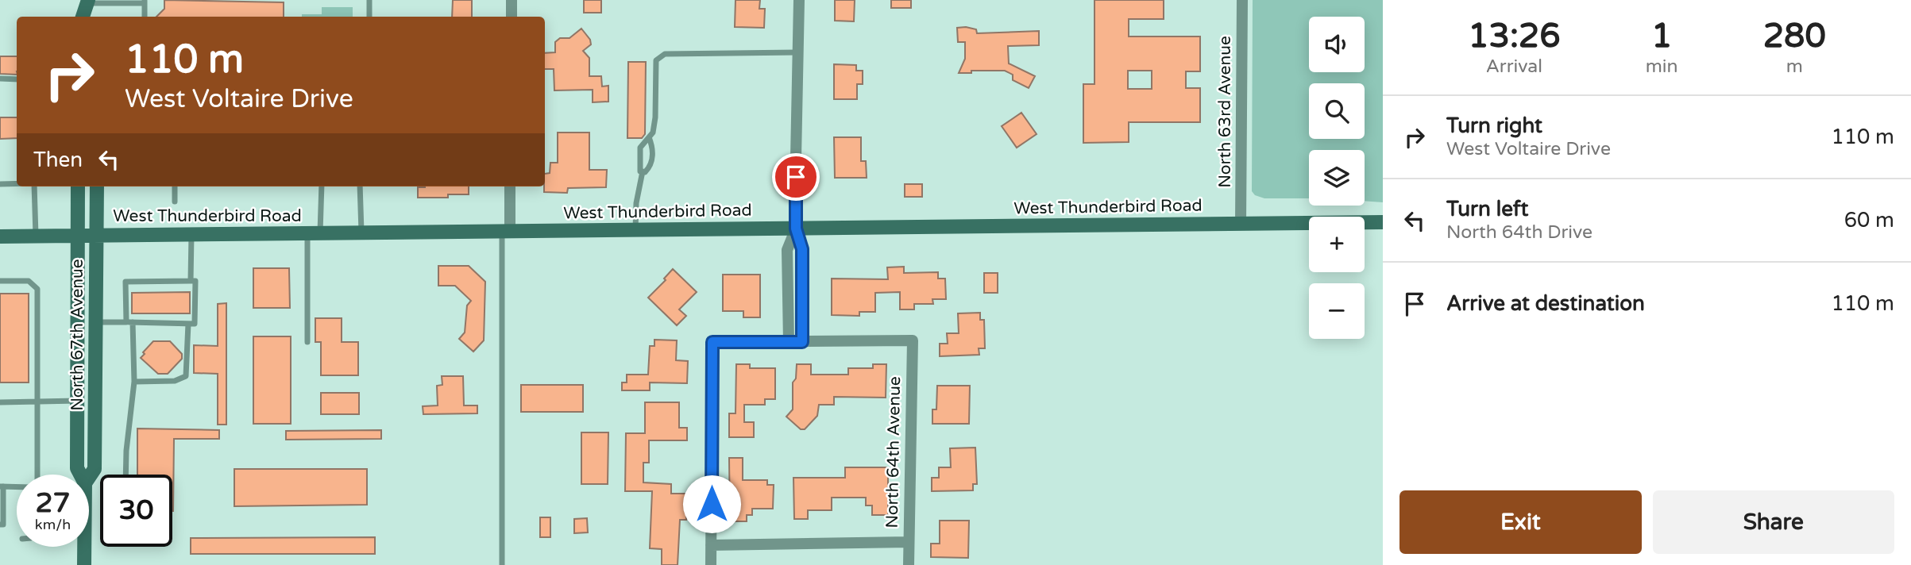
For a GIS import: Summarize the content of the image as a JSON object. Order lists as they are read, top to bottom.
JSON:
{
  "streets": {
    "main road": ["West Thunderbird Road", "North 67th Avenue"],
    "street": ["North 63rd Avenue", "North 64th Avenue"]
  },
  "crossings": [
    ["North 63rd Avenue", "West Thunderbird Road"],
    ["West Thunderbird Road", "North 67th Avenue"]
  ],
  "page": {
    "eta": [
      "13:26",
      "Arrival",
      "1",
      "min",
      "280",
      "m"
    ],
    "map_buttons": ["+", "−"],
    "turn": ["110 m", "West Voltaire Drive"],
    "list": [
      {
        "name": "Turn right",
        "note": "West Voltaire Drive",
        "value": "110 m"
      },
      {
        "name": "Turn left",
        "note": "North 64th Drive",
        "value": "60 m"
      },
      {
        "name": "Arrive at destination",
        "value": "110 m"
      }
    ],
    "then": "Then",
    "speed": "27 km/h",
    "limit": "30",
    "buttons": ["Exit", "Share"]
  }
}
